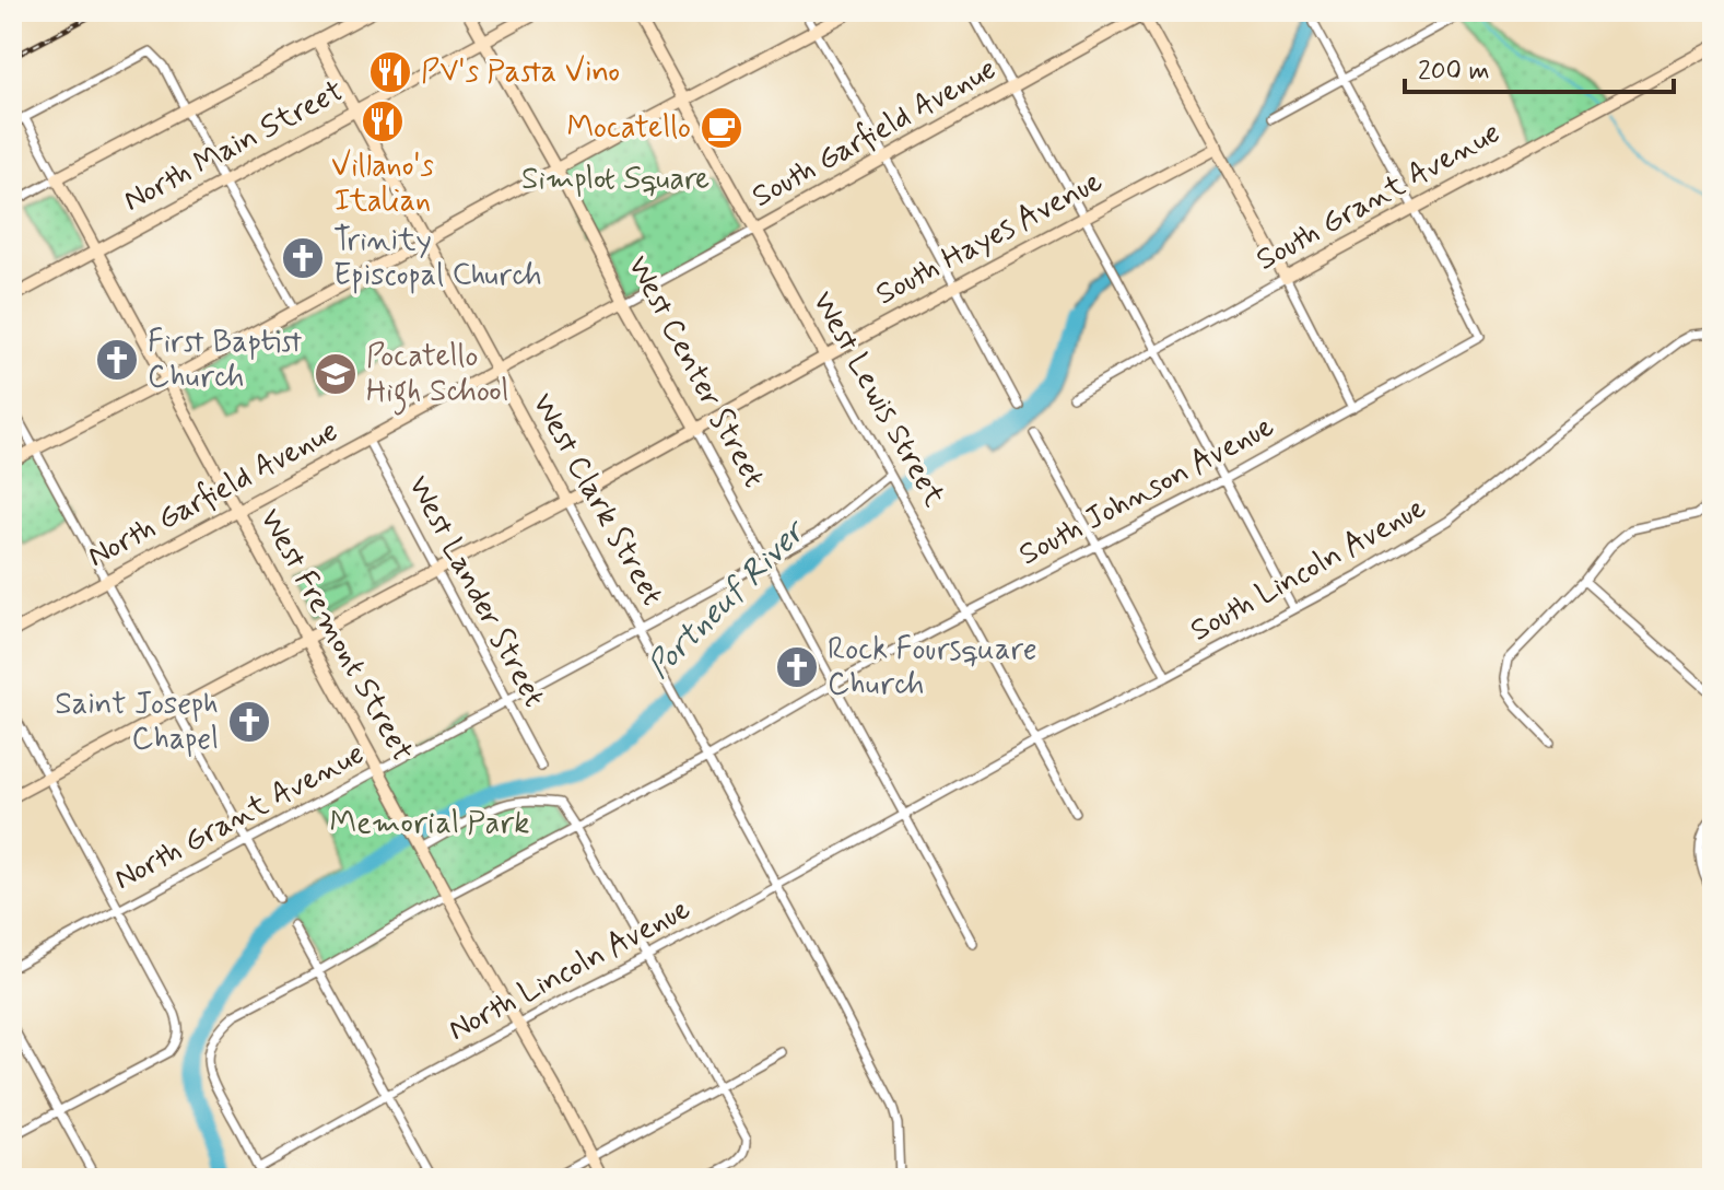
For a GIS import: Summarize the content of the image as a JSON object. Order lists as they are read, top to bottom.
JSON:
{
  "streets": {
    "street": [
      "South Garfield Avenue",
      "North Main Street",
      "South Grant Avenue",
      "South Hayes Avenue",
      "West Center Street",
      "West Lewis Street",
      "South Johnson Avenue",
      "North Garfield Avenue",
      "West Clark Street",
      "South Lincoln Avenue",
      "West Lander Street",
      "West Fremont Street",
      "North Grant Avenue",
      "North Lincoln Avenue"
    ]
  },
  "crossings": [
    ["South Garfield Avenue", "West Center Street"],
    ["South Garfield Avenue", "West Lewis Street"],
    ["South Garfield Avenue", "North Garfield Avenue"],
    ["North Main Street", "West Center Street"],
    ["North Main Street", "West Clark Street"],
    ["North Main Street", "West Fremont Street"],
    ["South Grant Avenue", "South Johnson Avenue"],
    ["South Hayes Avenue", "West Center Street"],
    ["South Hayes Avenue", "West Lewis Street"],
    ["South Hayes Avenue", "West Clark Street"],
    ["South Hayes Avenue", "West Lander Street"],
    ["South Hayes Avenue", "West Fremont Street"],
    ["West Center Street", "South Johnson Avenue"],
    ["West Center Street", "North Garfield Avenue"],
    ["West Center Street", "South Lincoln Avenue"],
    ["West Center Street", "North Grant Avenue"],
    ["West Center Street", "North Lincoln Avenue"],
    ["West Lewis Street", "South Johnson Avenue"],
    ["West Lewis Street", "South Lincoln Avenue"],
    ["South Johnson Avenue", "West Clark Street"],
    ["South Johnson Avenue", "West Fremont Street"],
    ["South Johnson Avenue", "North Lincoln Avenue"],
    ["North Garfield Avenue", "West Clark Street"],
    ["North Garfield Avenue", "West Lander Street"],
    ["North Garfield Avenue", "West Fremont Street"],
    ["West Clark Street", "North Grant Avenue"],
    ["West Clark Street", "North Lincoln Avenue"],
    ["South Lincoln Avenue", "North Lincoln Avenue"],
    ["West Lander Street", "North Grant Avenue"],
    ["West Fremont Street", "North Grant Avenue"],
    ["West Fremont Street", "North Lincoln Avenue"]
  ],
  "water": ["Portneuf River"],
  "parks": ["Simplot Square", "Memorial Park"],
  "places": {
    "restaurant": ["PV's Pasta Vino", "Villano's Italian"],
    "cafe": ["Mocatello"],
    "church": [
      "Trinity Episcopal Church",
      "First Baptist Church",
      "Rock Foursquare Church",
      "Saint Joseph Chapel"
    ],
    "school or university": ["Pocatello High School"]
  },
  "scale_bar": "200 m"
}
